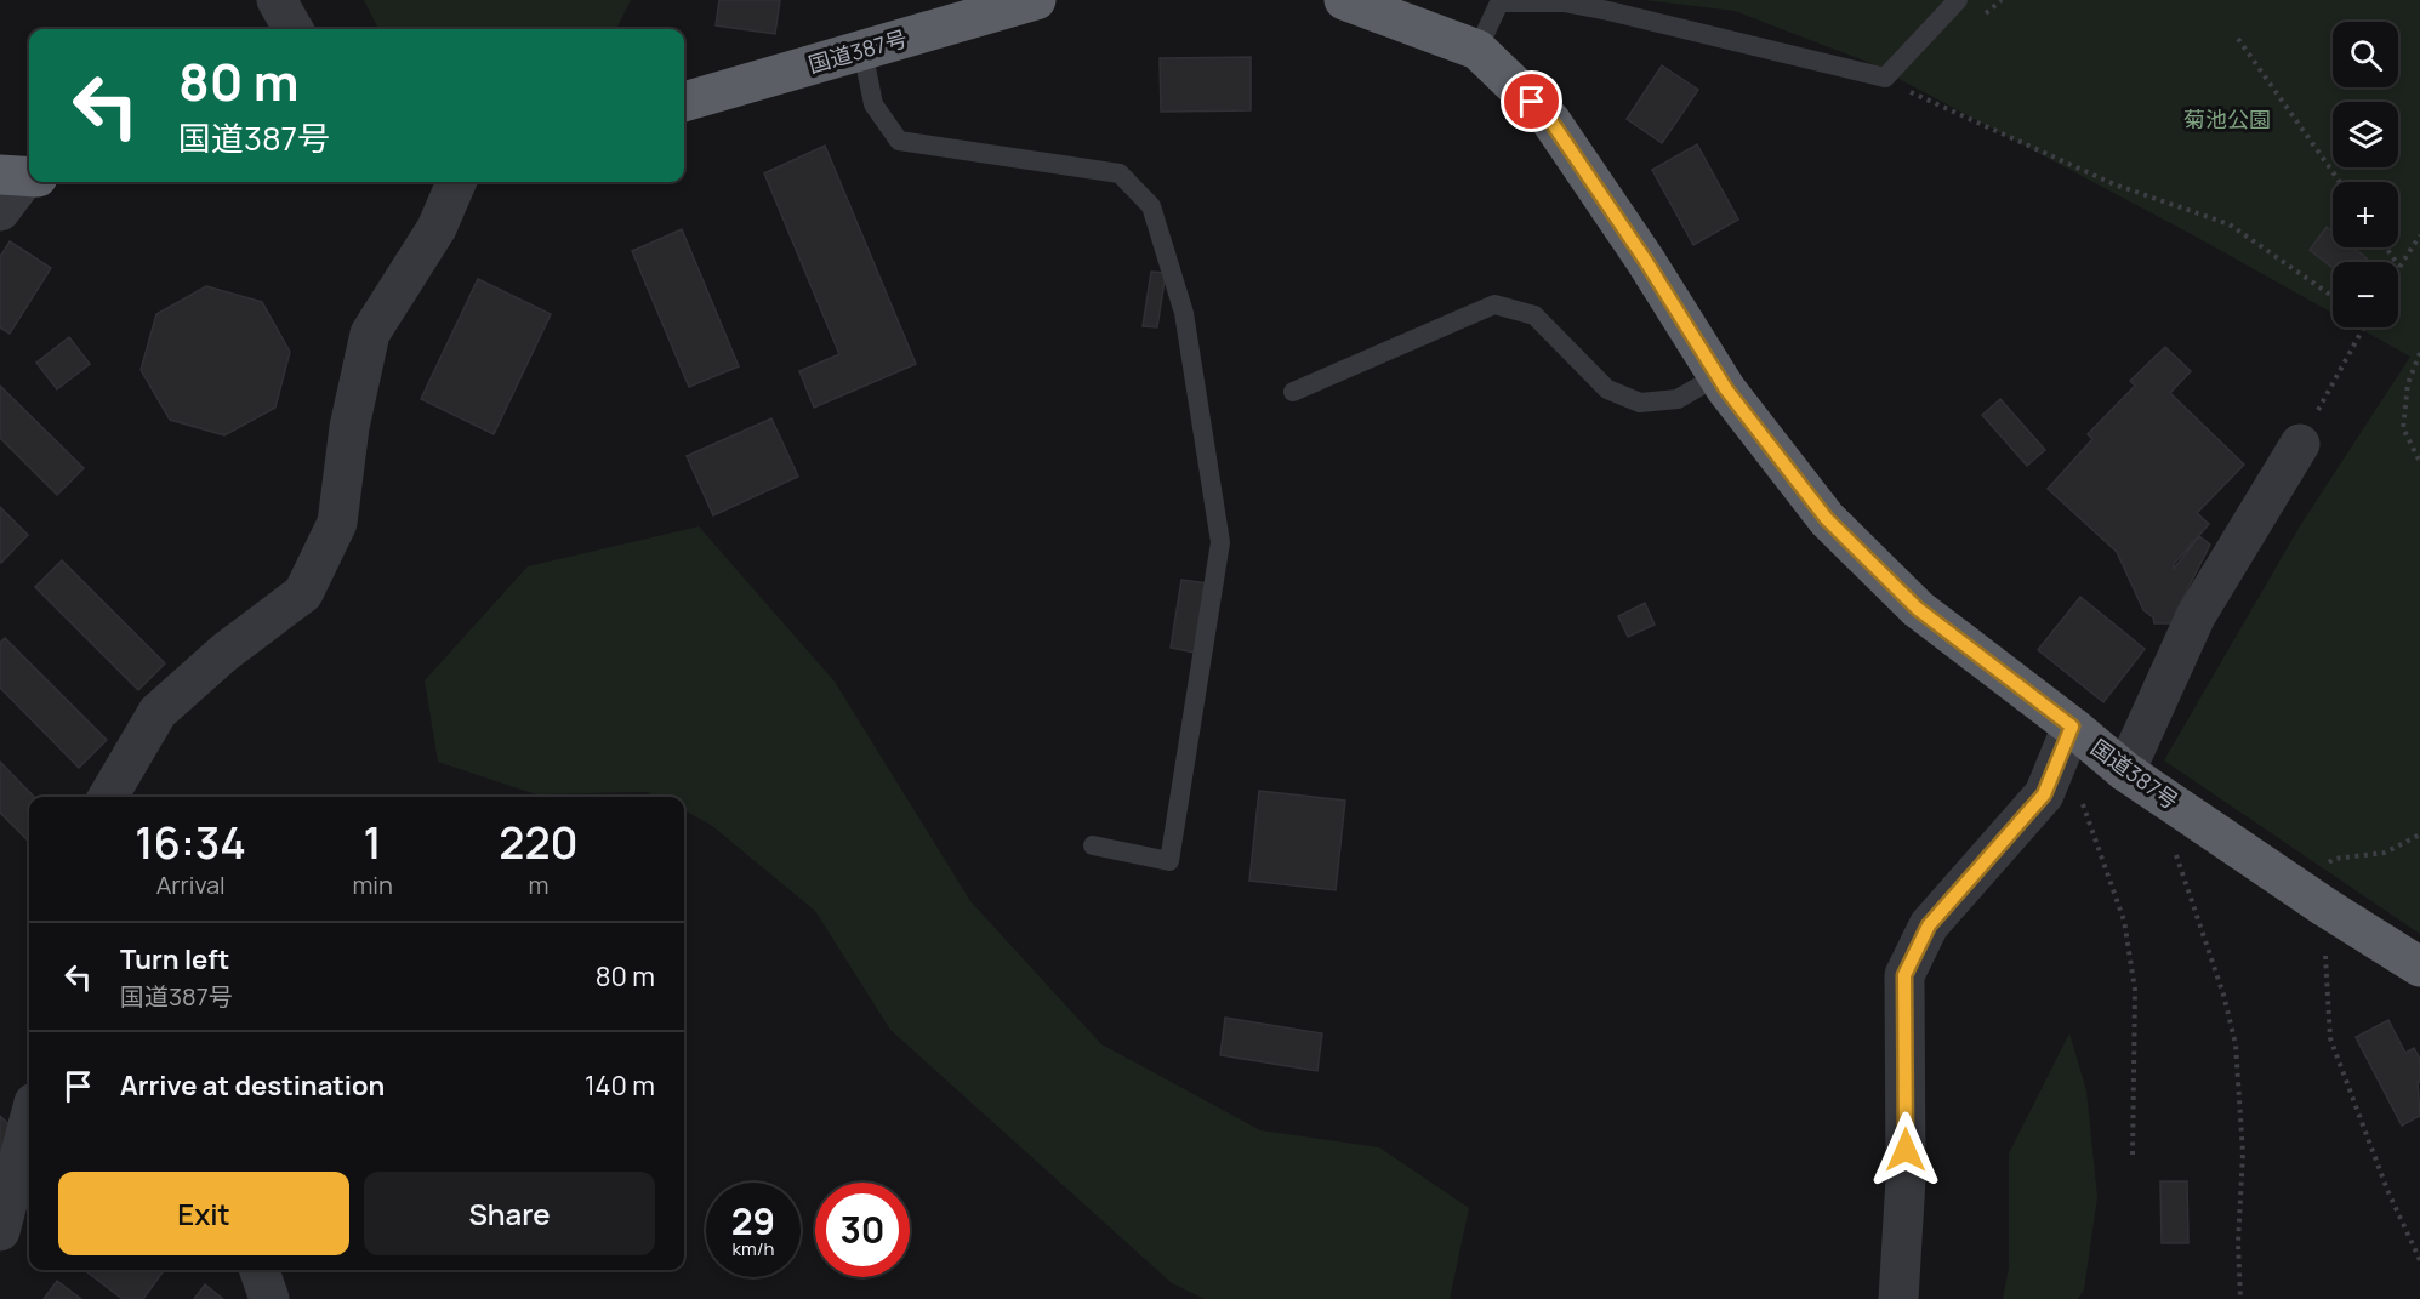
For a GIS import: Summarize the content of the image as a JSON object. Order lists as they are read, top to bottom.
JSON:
{
  "streets": {
    "highway": ["国道387号"]
  },
  "parks": ["菊池公園"],
  "page": {
    "map_buttons": ["+", "−"],
    "turn": ["80 m", "国道387号"],
    "eta": [
      "16:34",
      "Arrival",
      "1",
      "min",
      "220",
      "m"
    ],
    "list": [
      {
        "name": "Turn left",
        "note": "国道387号",
        "value": "80 m"
      },
      {
        "name": "Arrive at destination",
        "value": "140 m"
      }
    ],
    "buttons": ["Exit", "Share"],
    "speed": "29 km/h",
    "limit": "30"
  }
}
